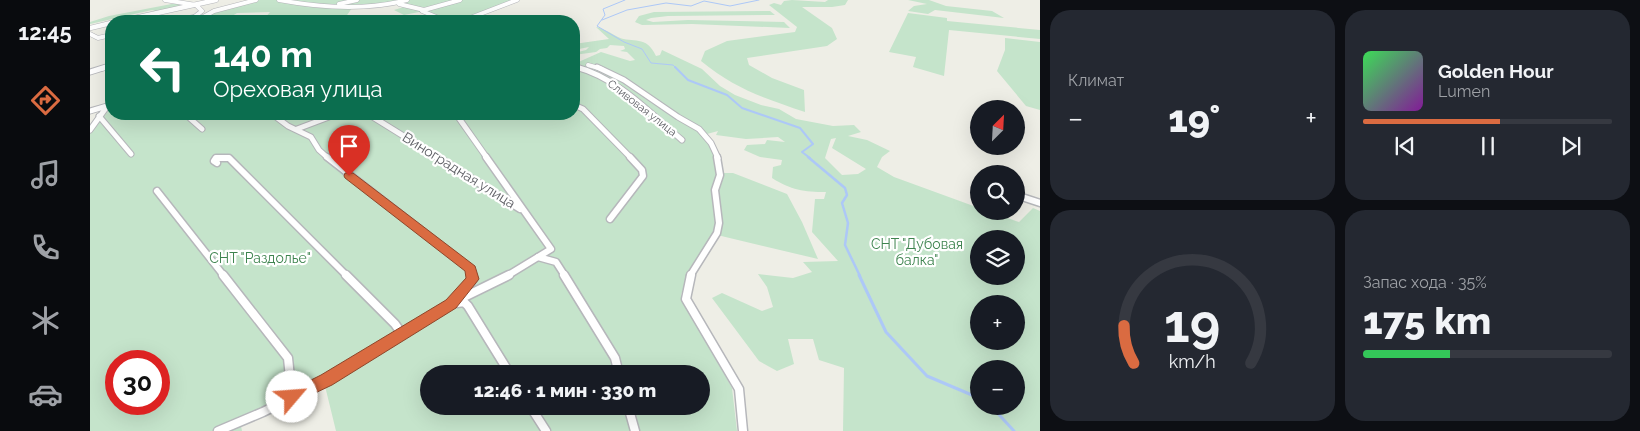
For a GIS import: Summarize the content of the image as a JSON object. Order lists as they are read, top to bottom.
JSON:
{
  "streets": {
    "street": ["Сливовая улица", "Виноградная улица"]
  },
  "parks": ["СНТ \"Дубовая балка\"", "СНТ \"Раздолье\""],
  "north": "top right",
  "page": {
    "tabs": "12:45",
    "tile": [
      "Климат",
      ["Запас хода · 35%", "175 km"]
    ],
    "turn": ["140 m", "Ореховая улица"],
    "song": ["Golden Hour", "Lumen"],
    "heat": ["−", "19°", "+"],
    "map_buttons": ["+", "−"],
    "limit": "30",
    "trip": "12:46 · 1 мин · 330 m",
    "gauge": ["19", "km/h"]
  }
}
